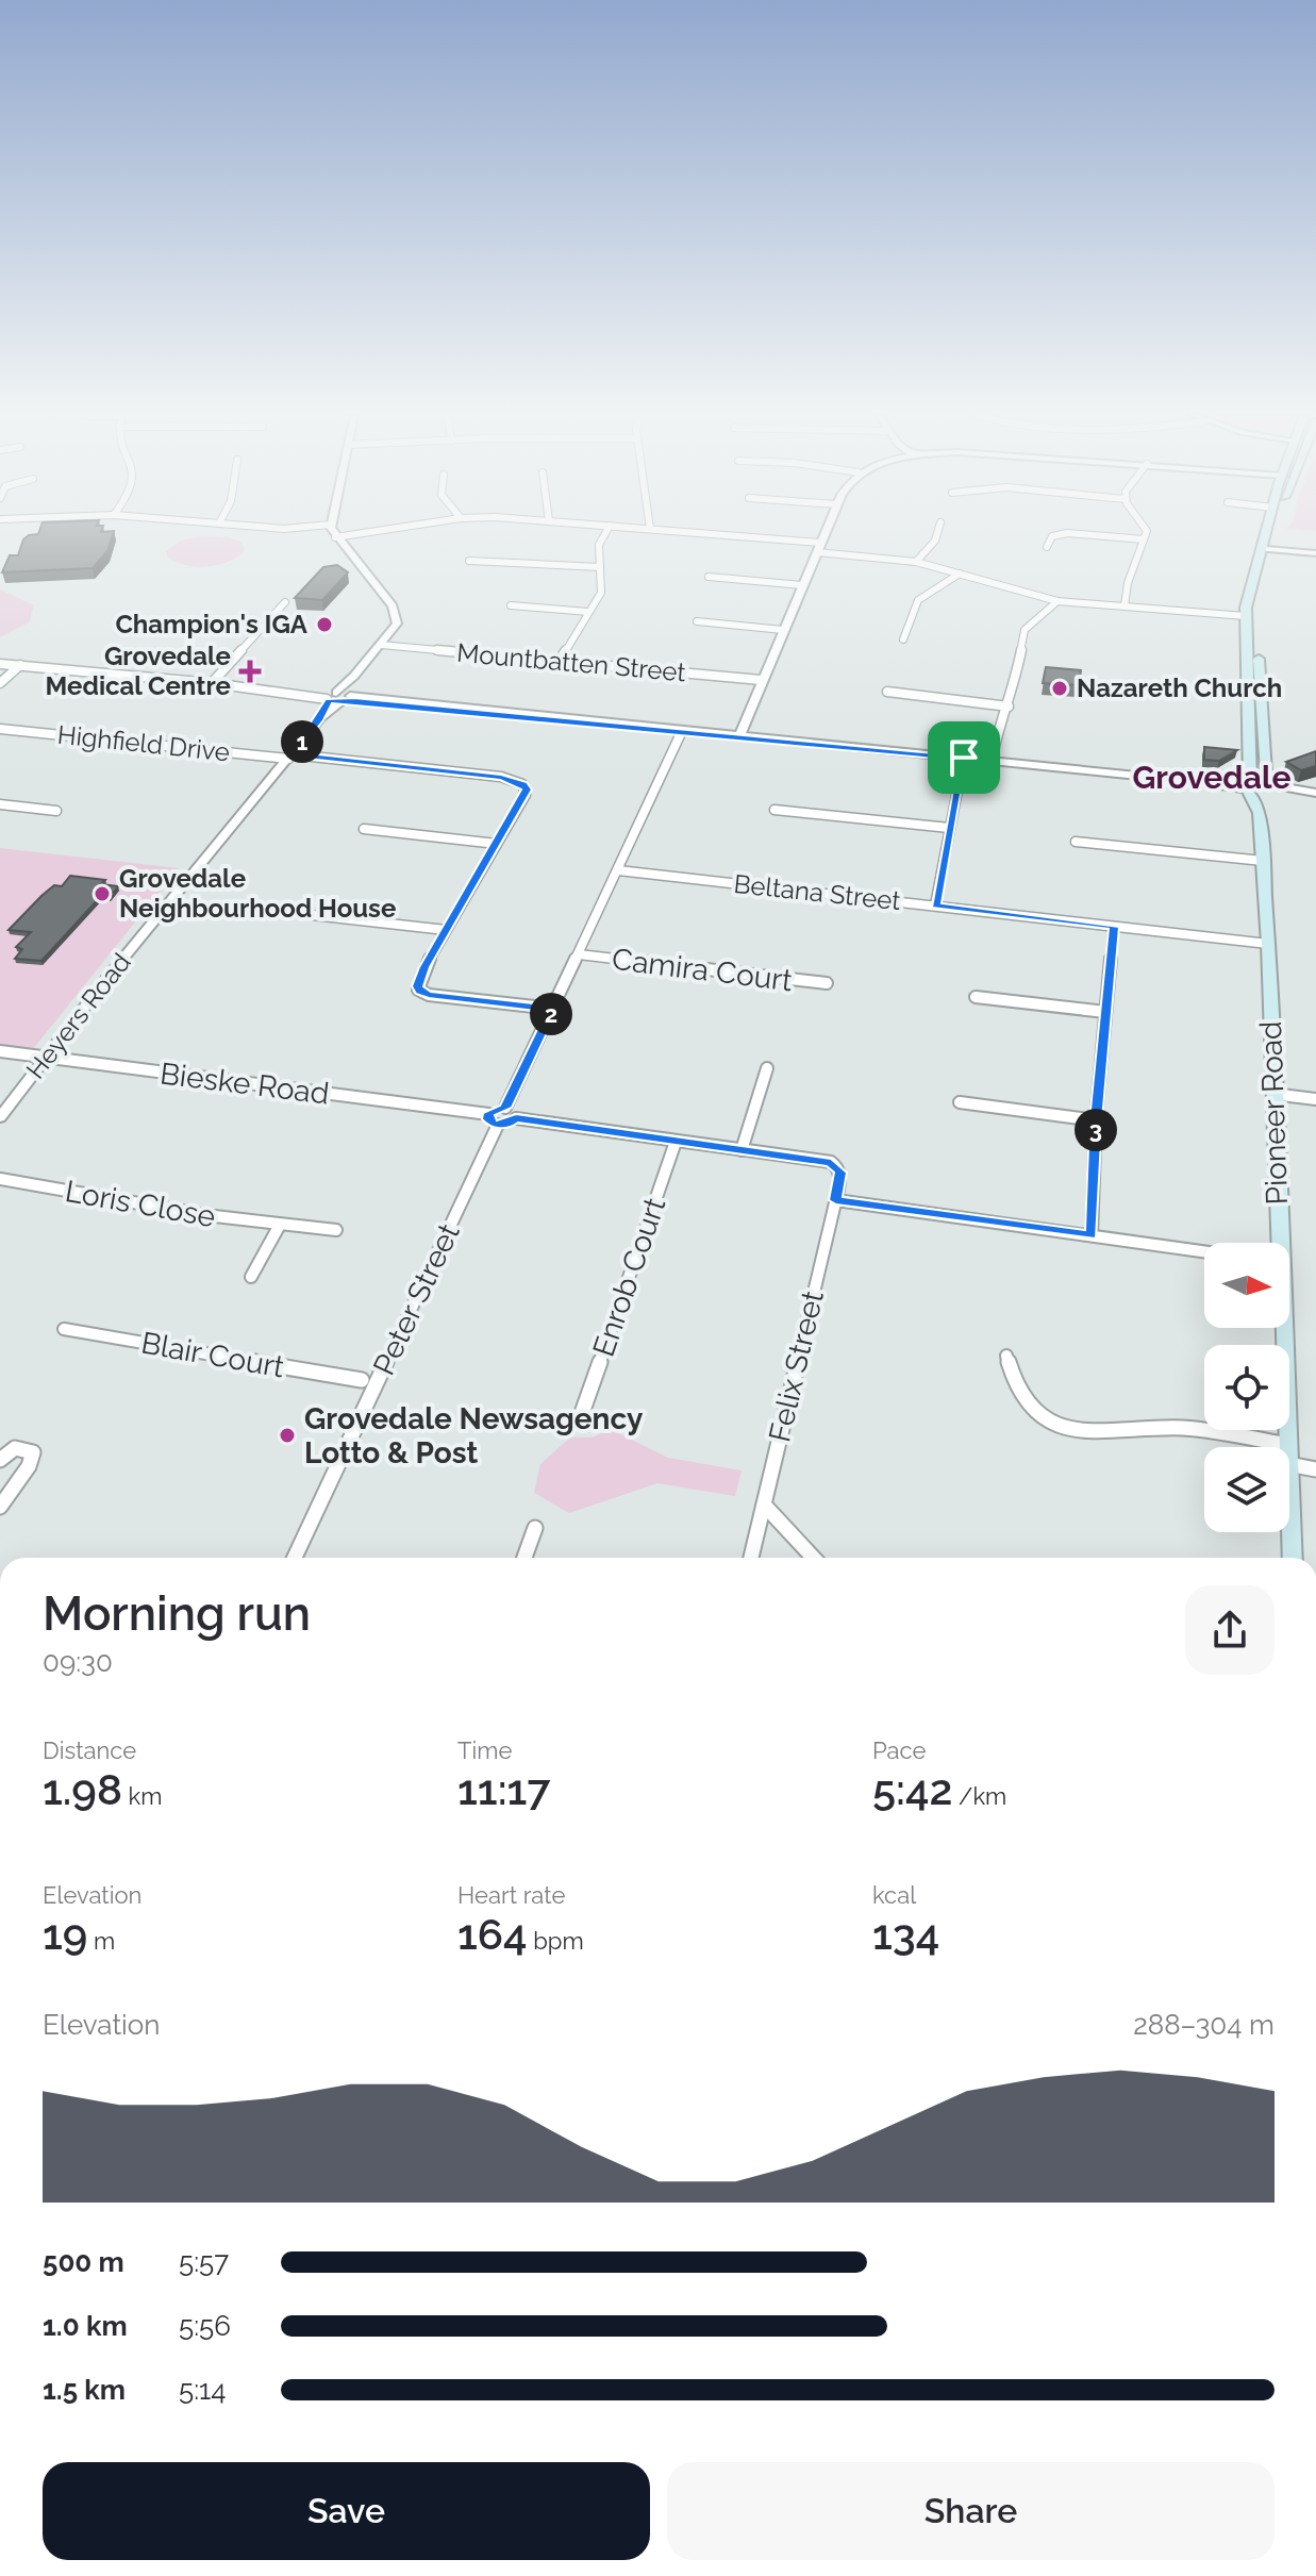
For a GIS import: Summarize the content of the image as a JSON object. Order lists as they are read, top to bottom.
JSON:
{
  "streets": {
    "main road": ["Pioneer Road"],
    "street": [
      "Mountbatten Street",
      "Highfield Drive",
      "Beltana Street",
      "Camira Court",
      "Heyers Road",
      "Bieske Road",
      "Loris Close",
      "Enrob Court",
      "Peter Street",
      "Blair Court",
      "Felix Street"
    ]
  },
  "crossings": [
    ["Highfield Drive", "Heyers Road"],
    ["Beltana Street", "Pioneer Road"],
    ["Heyers Road", "Bieske Road"]
  ],
  "districts": ["Grovedale"],
  "places": {
    "other": [
      "Champion's IGA",
      "Nazareth Church",
      "Grovedale Neighbourhood House",
      "Grovedale Newsagency Lotto & Post"
    ],
    "health": ["Grovedale Medical Centre"]
  },
  "north": "right",
  "page": {
    "pins": ["1", "2", "3"],
    "heading": ["Morning run", "09:30"],
    "stats": [
      ["Distance", "1.98 km"],
      ["Time", "11:17"],
      ["Pace", "5:42 /km"],
      ["Elevation", "19 m"],
      ["Heart rate", "164 bpm"],
      ["kcal", "134"]
    ],
    "chart": ["Elevation", "288–304 m"],
    "list": [
      {
        "name": "500 m",
        "note": "5:57"
      },
      {
        "name": "1.0 km",
        "note": "5:56"
      },
      {
        "name": "1.5 km",
        "note": "5:14"
      }
    ],
    "buttons": ["Save", "Share"]
  }
}
